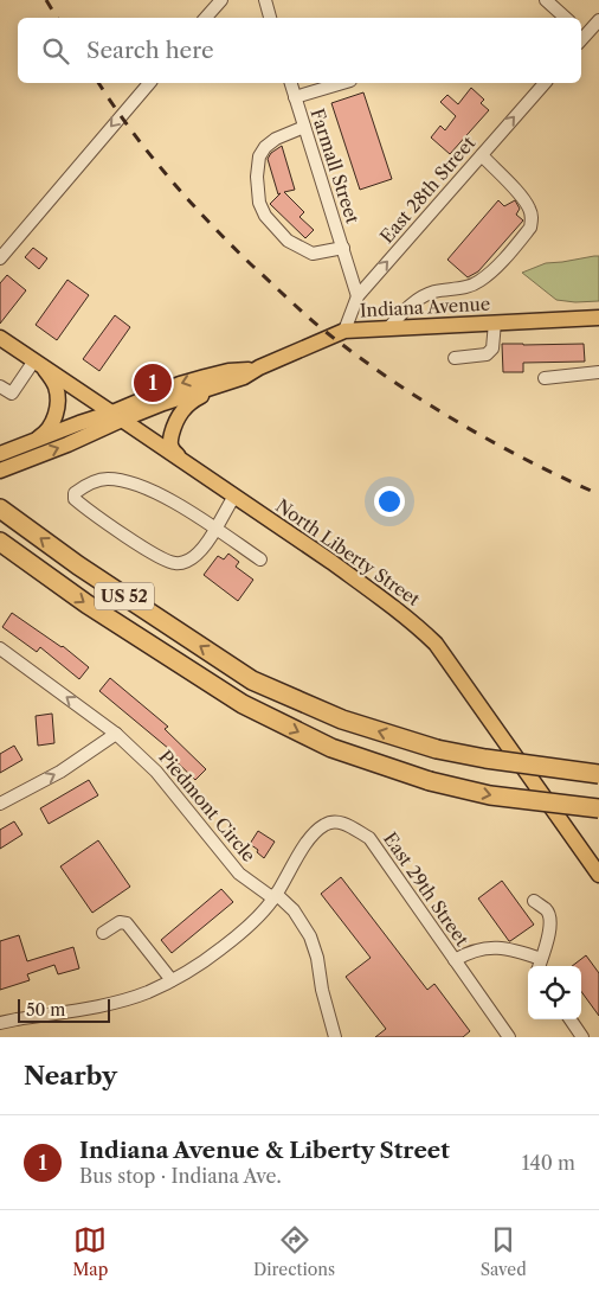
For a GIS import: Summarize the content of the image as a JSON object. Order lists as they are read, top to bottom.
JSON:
{
  "streets": {
    "highway": ["US 52"],
    "main road": ["Indiana Avenue", "North Liberty Street"],
    "street": [
      "Farmall Street",
      "East 28th Street",
      "Piedmont Circle",
      "East 29th Street"
    ]
  },
  "crossings": [
    ["Farmall Street", "East 28th Street"],
    ["East 28th Street", "Indiana Avenue"],
    ["Piedmont Circle", "East 29th Street"]
  ],
  "one_way": ["East 28th Street"],
  "scale_bar": "50 m",
  "page": {
    "search": "Search here",
    "pins": "1",
    "scale": "50 m",
    "heading": "Nearby",
    "list": [
      {
        "mark": "1",
        "name": "Indiana Avenue & Liberty Street",
        "note": "Bus stop · Indiana Ave.",
        "value": "140 m"
      }
    ],
    "nav": ["Map", "Directions", "Saved"]
  }
}
